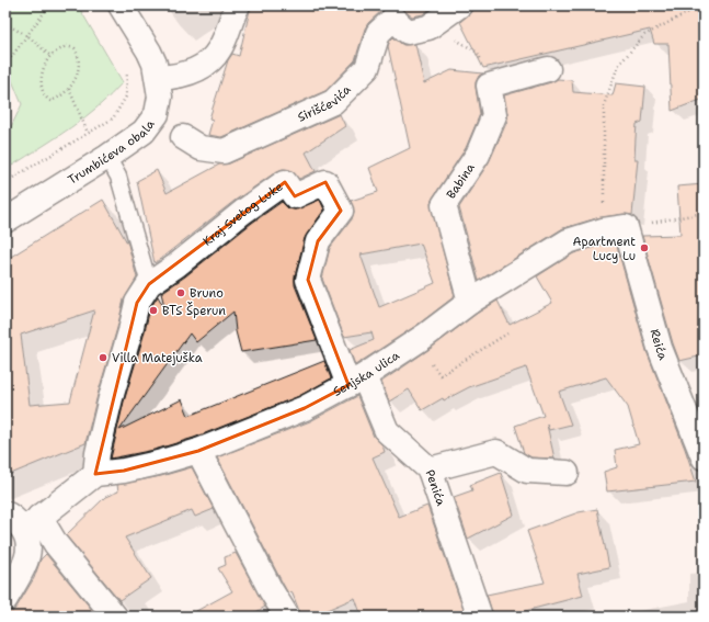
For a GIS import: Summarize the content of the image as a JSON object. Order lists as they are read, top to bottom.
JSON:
{
  "streets": {
    "street": [
      "Sirišćevića",
      "Trumbićeva obala",
      "Babina",
      "Kraj Svetog Luke",
      "Reića",
      "Senjska ulica",
      "Penića"
    ]
  },
  "crossings": [
    ["Babina", "Senjska ulica"],
    ["Kraj Svetog Luke", "Senjska ulica"],
    ["Kraj Svetog Luke", "Penića"],
    ["Reića", "Senjska ulica"],
    ["Senjska ulica", "Penića"]
  ],
  "places": [
    "Apartment Lucy Lu",
    "Bruno",
    "BTS Šperun",
    "Villa Matejuška"
  ]
}
